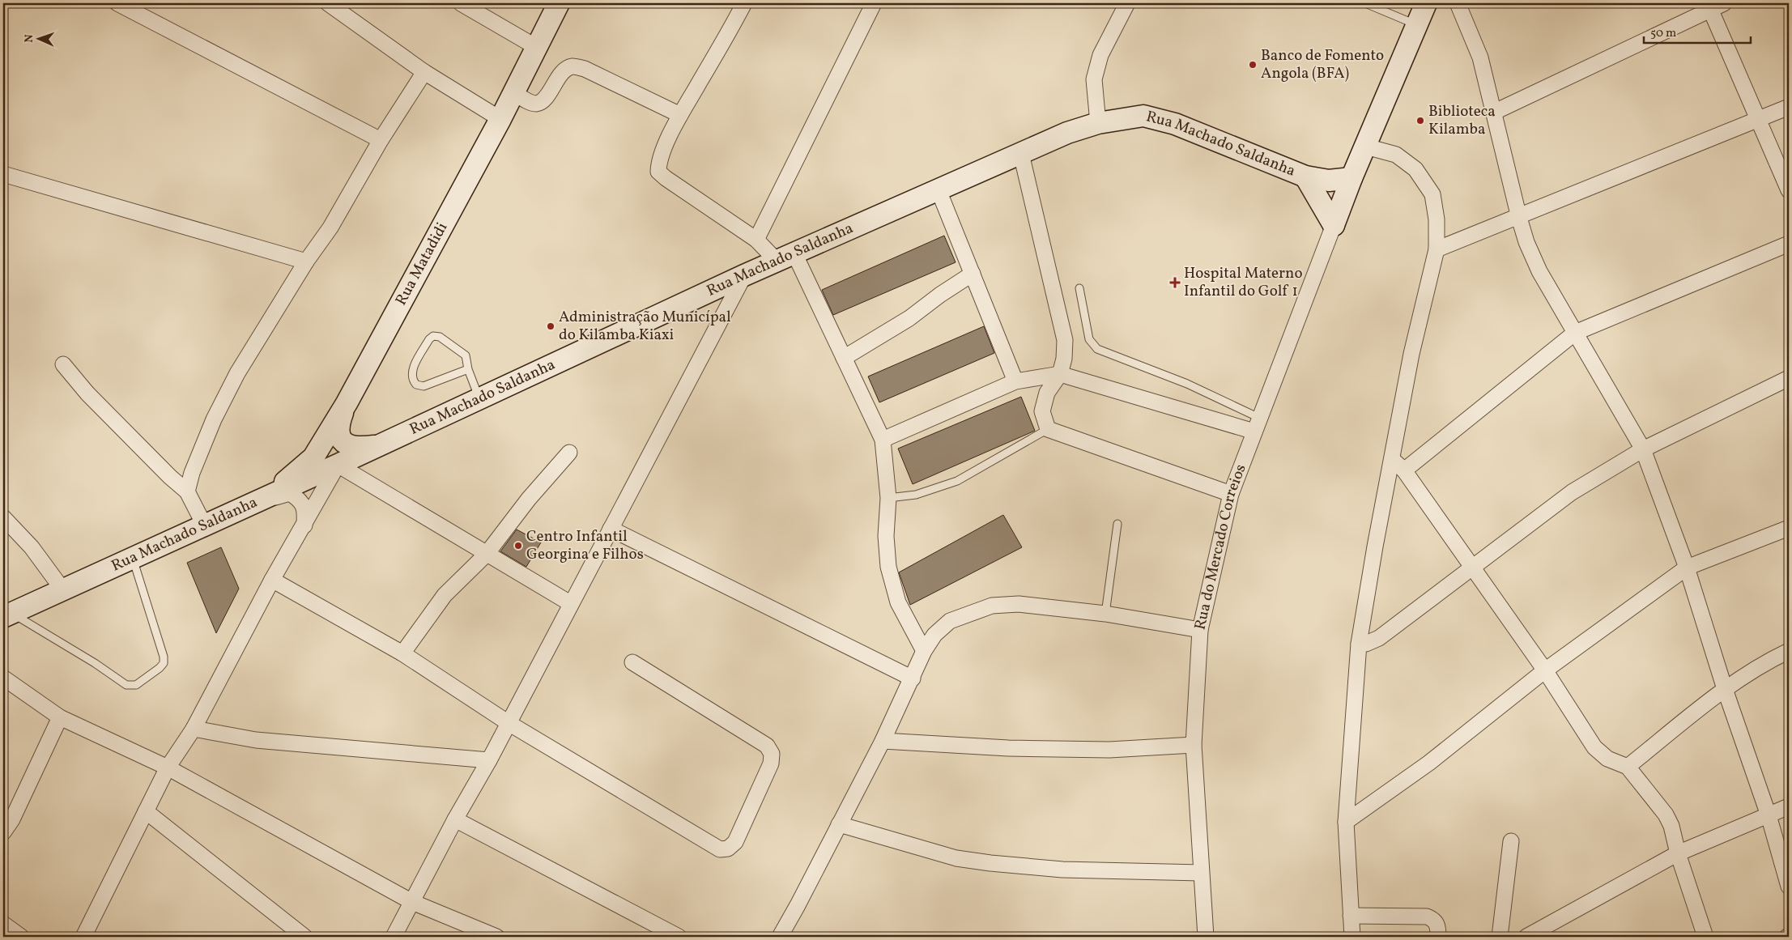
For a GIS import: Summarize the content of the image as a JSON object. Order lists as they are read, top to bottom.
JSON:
{
  "streets": {
    "street": ["Rua Machado Saldanha", "Rua Matadidi", "Rua do Mercado Correios"]
  },
  "crossings": [
    ["Rua Machado Saldanha", "Rua Matadidi"],
    ["Rua Machado Saldanha", "Rua do Mercado Correios"]
  ],
  "places": {
    "other": [
      "Banco de Fomento Angola (BFA)",
      "Biblioteca Kilamba",
      "Administração Municípal do Kilamba Kiaxi",
      "Centro Infantil Georgina e Filhos"
    ],
    "health": ["Hospital Materno Infantil do Golf 1"]
  },
  "scale_bar": "50 m",
  "north": "left"
}
